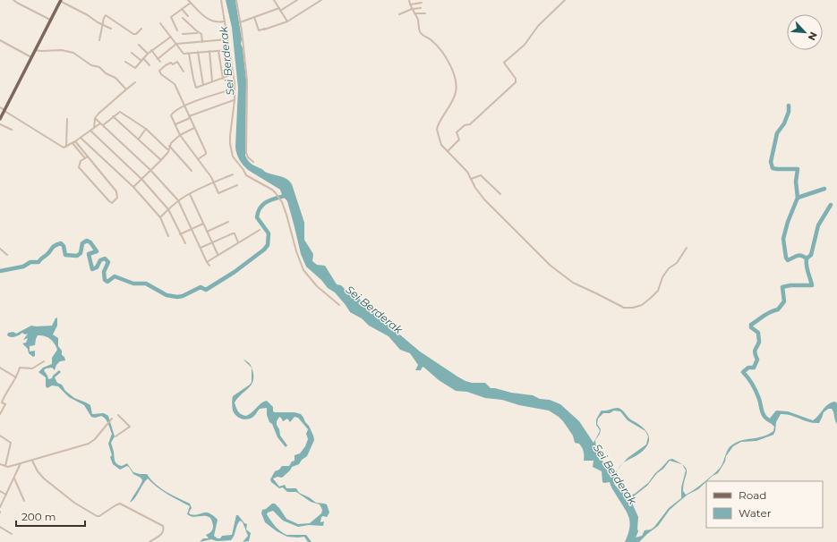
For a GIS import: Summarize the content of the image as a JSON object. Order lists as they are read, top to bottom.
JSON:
{
  "water": ["Sei Berderak"],
  "legend": ["Road", "Water"],
  "scale_bar": "200 m",
  "north": "bottom right"
}
